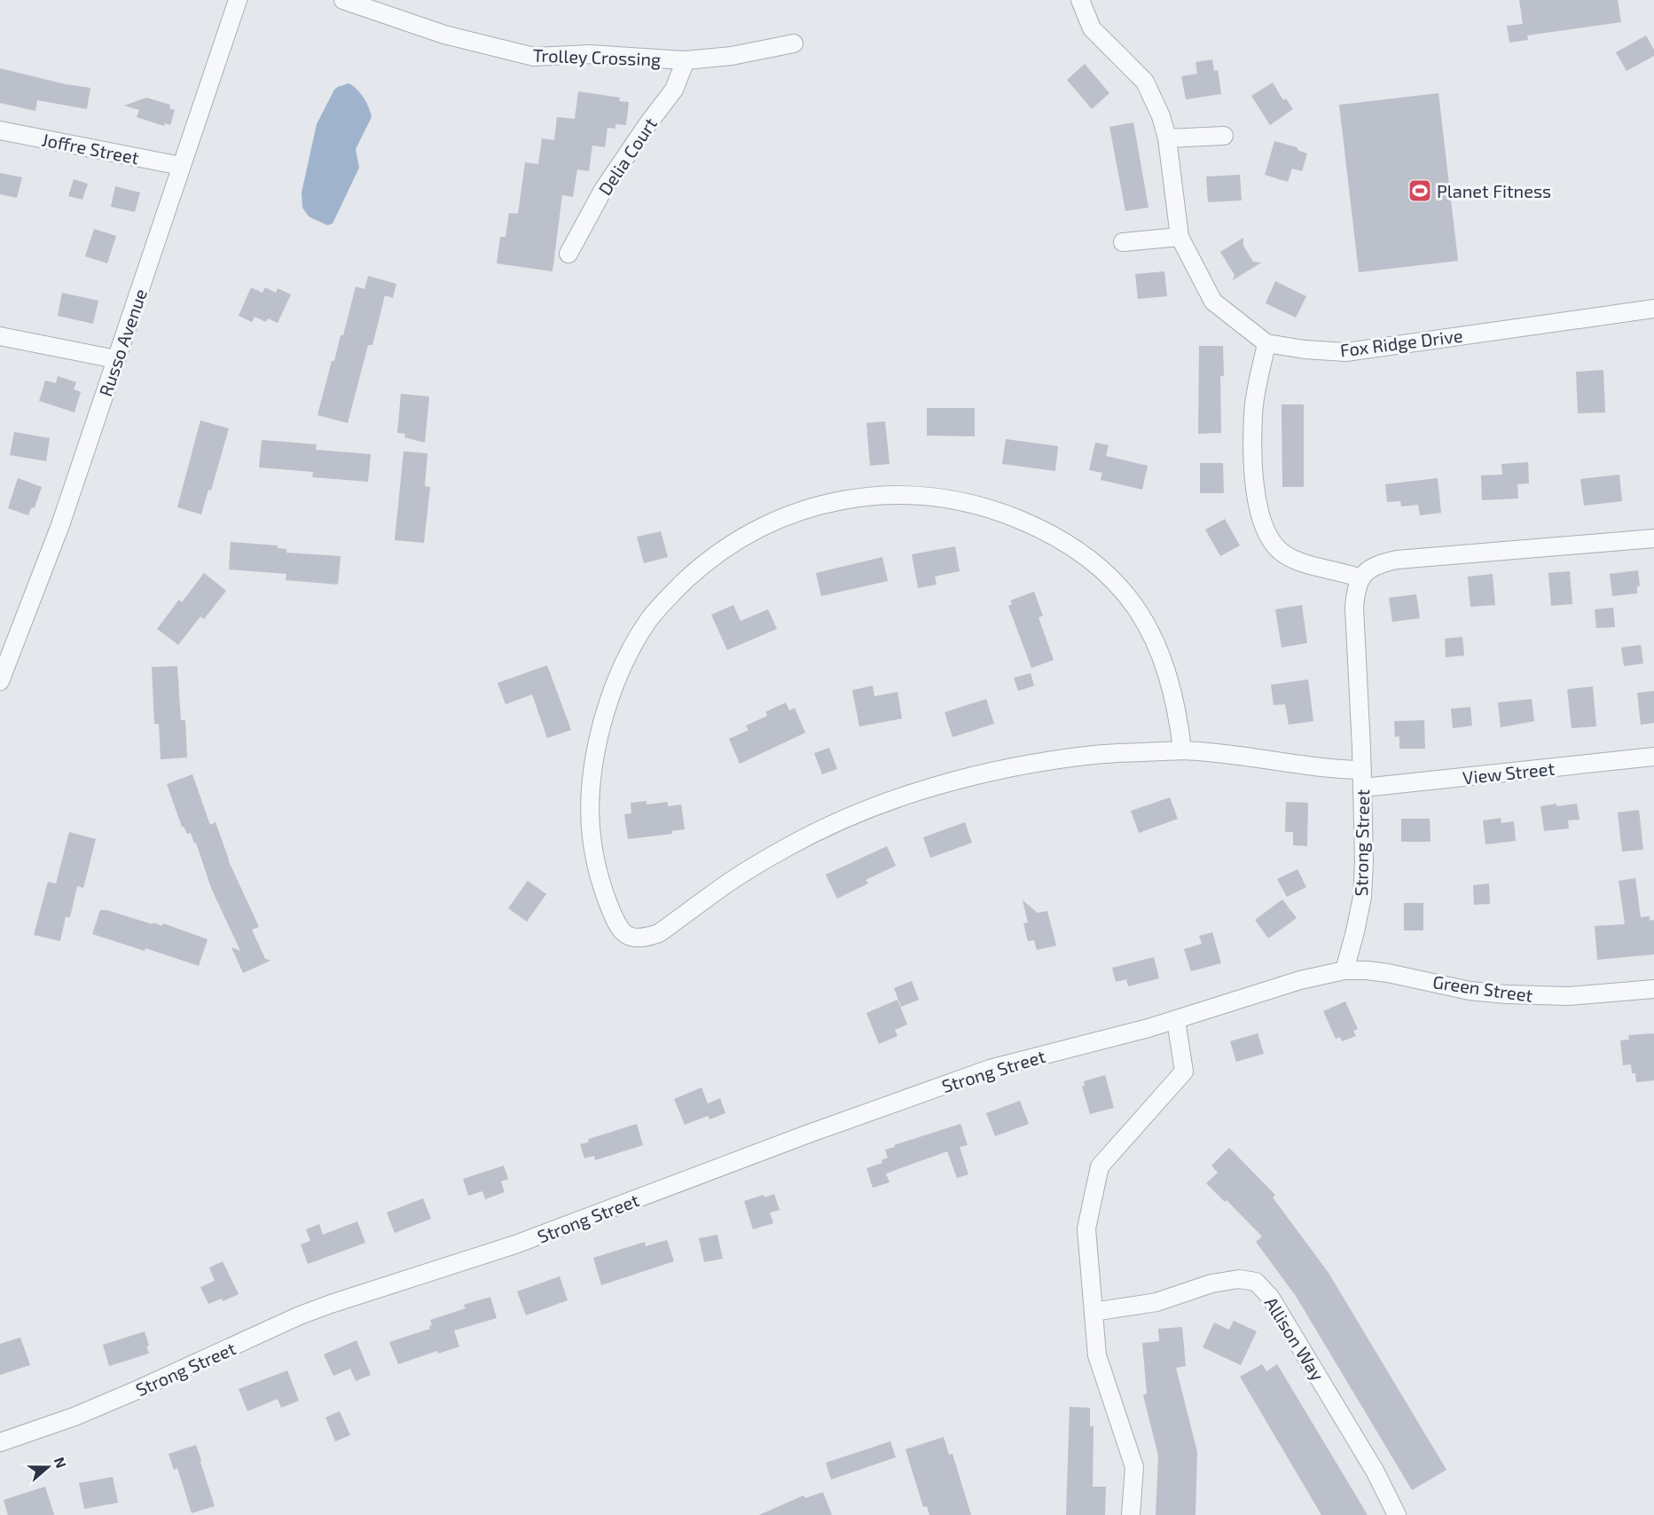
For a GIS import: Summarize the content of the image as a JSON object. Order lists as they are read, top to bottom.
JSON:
{
  "streets": {
    "street": [
      "Trolley Crossing",
      "Joffre Street",
      "Delia Court",
      "Russo Avenue",
      "Fox Ridge Drive",
      "View Street",
      "Strong Street",
      "Green Street",
      "Allison Way"
    ]
  },
  "crossings": [
    ["Trolley Crossing", "Delia Court"],
    ["Joffre Street", "Russo Avenue"],
    ["View Street", "Strong Street"],
    ["Strong Street", "Green Street"]
  ],
  "places": {
    "sports": ["Planet Fitness"]
  },
  "north": "right"
}
